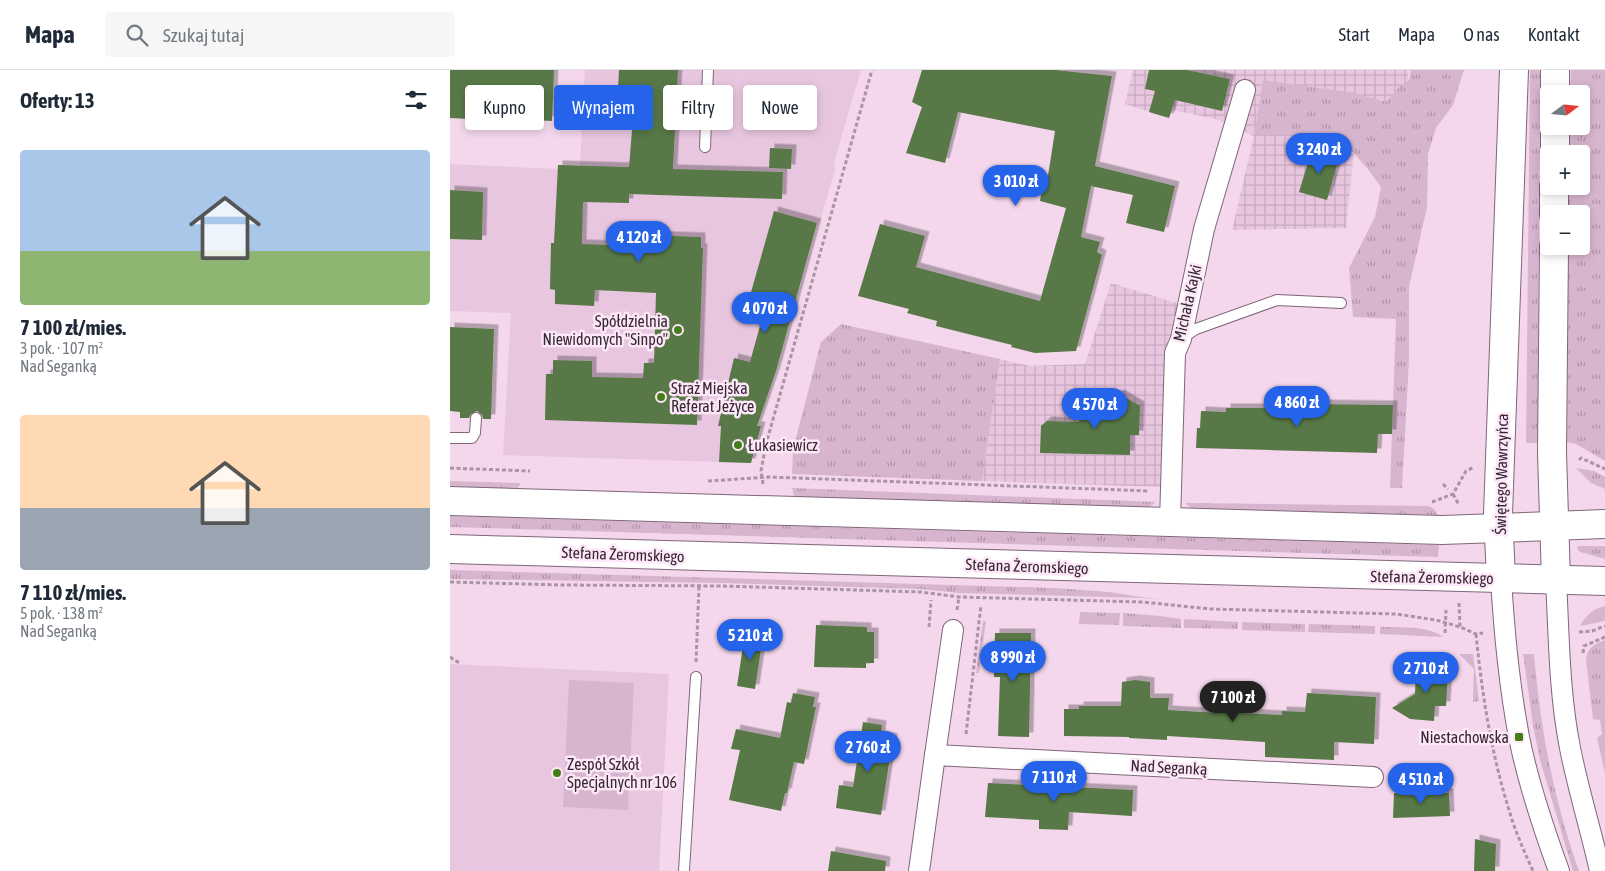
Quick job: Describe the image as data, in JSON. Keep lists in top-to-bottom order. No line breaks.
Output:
{"streets":{"main road":["Świętego Wawrzyńca","Stefana Żeromskiego"],"street":["Michała Kajki","Nad Seganką"]},"crossings":[["Świętego Wawrzyńca","Stefana Żeromskiego"]],"places":{"other":["Spółdzielnia Niewidomych \"Sinpo\"","Straż Miejska Referat Jeżyce","Łukasiewicz","Zespół Szkół Specjalnych nr 106"],"transit":["Niestachowska"]},"north":"right","page":{"header":"Mapa","search":"Szukaj tutaj","nav":["Start","Mapa","O nas","Kontakt"],"heading":"Oferty: 13","map_buttons":["+","−"],"chip":["Kupno","Wynajem","Filtry","Nowe"],"list":[{"name":"7 100 zł/mies.","note":"3 pok. · 107 m² · Nad Seganką"},{"name":"7 110 zł/mies.","note":"5 pok. · 138 m² · Nad Seganką"}],"price":["3 240 zł","3 010 zł","4 120 zł","4 070 zł","4 860 zł","4 570 zł","5 210 zł","8 990 zł","2 710 zł","7 100 zł","2 760 zł","7 110 zł","4 510 zł"]}}
